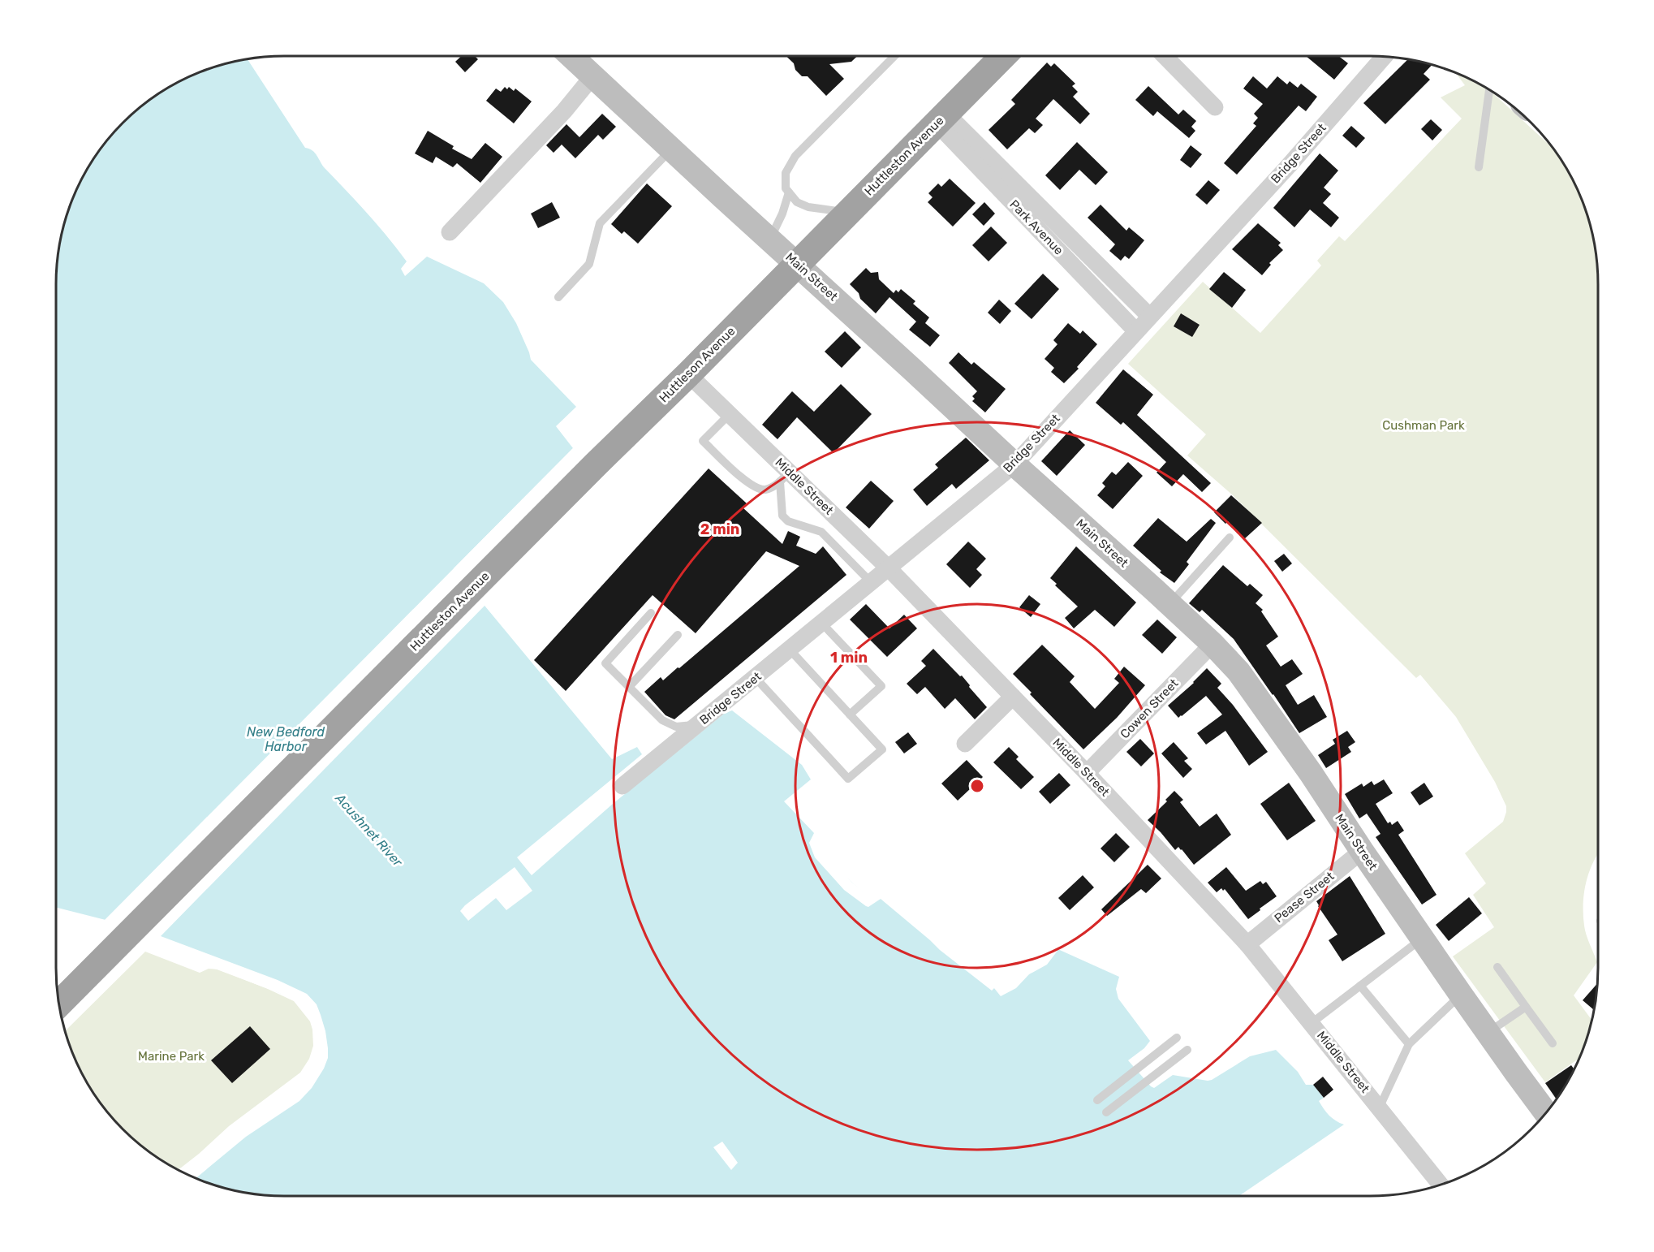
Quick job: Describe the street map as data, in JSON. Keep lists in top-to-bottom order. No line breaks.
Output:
{"streets":{"highway":["Huttleston Avenue","Huttleson Avenue"],"main road":["Main Street"],"street":["Bridge Street","Park Avenue","Middle Street","Cowen Street","Pease Street"]},"crossings":[["Bridge Street","Park Avenue"],["Bridge Street","Main Street"],["Bridge Street","Middle Street"],["Huttleston Avenue","Park Avenue"],["Huttleston Avenue","Main Street"],["Huttleston Avenue","Huttleson Avenue"],["Main Street","Huttleson Avenue"],["Main Street","Cowen Street"],["Main Street","Pease Street"],["Huttleson Avenue","Middle Street"],["Middle Street","Cowen Street"],["Middle Street","Pease Street"]],"water":["New Bedford Harbor","Acushnet River"],"parks":["Cushman Park","Marine Park"],"rings":["2 min","1 min"]}
